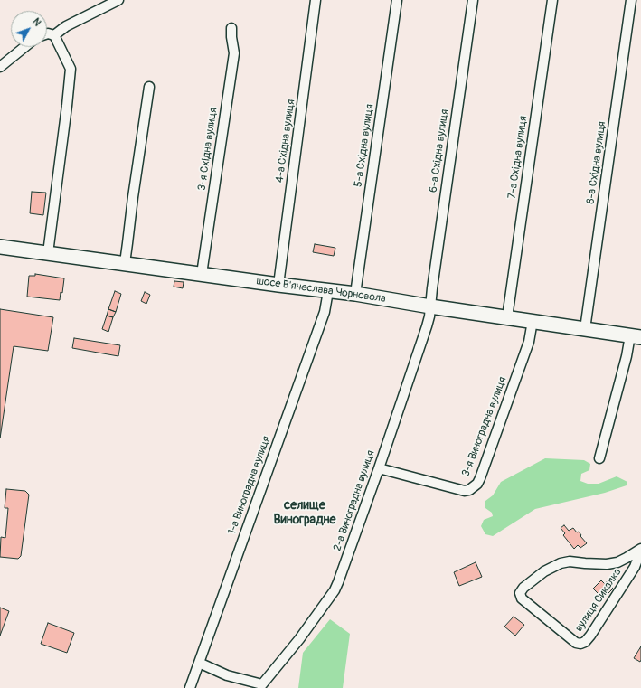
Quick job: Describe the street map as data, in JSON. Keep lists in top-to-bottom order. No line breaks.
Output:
{"streets":{"main road":["шосе В'ячеслава Чорновола"],"street":["4-а Східна вулиця","5-а Східна вулиця","3-я Східна вулиця","6-а Східна вулиця","7-а Східна вулиця","8-а Східна вулиця","3-я Виноградна вулиця","1-а Виноградна вулиця","2-а Виноградна вулиця","вулиця Сикалка"]},"crossings":[["4-а Східна вулиця","шосе В'ячеслава Чорновола"],["5-а Східна вулиця","шосе В'ячеслава Чорновола"],["3-я Східна вулиця","шосе В'ячеслава Чорновола"],["6-а Східна вулиця","шосе В'ячеслава Чорновола"],["6-а Східна вулиця","2-а Виноградна вулиця"],["7-а Східна вулиця","шосе В'ячеслава Чорновола"],["8-а Східна вулиця","шосе В'ячеслава Чорновола"],["шосе В'ячеслава Чорновола","3-я Виноградна вулиця"],["шосе В'ячеслава Чорновола","1-а Виноградна вулиця"],["шосе В'ячеслава Чорновола","2-а Виноградна вулиця"],["3-я Виноградна вулиця","2-а Виноградна вулиця"],["1-а Виноградна вулиця","2-а Виноградна вулиця"]],"districts":["селище Виноградне"],"north":"top right"}
